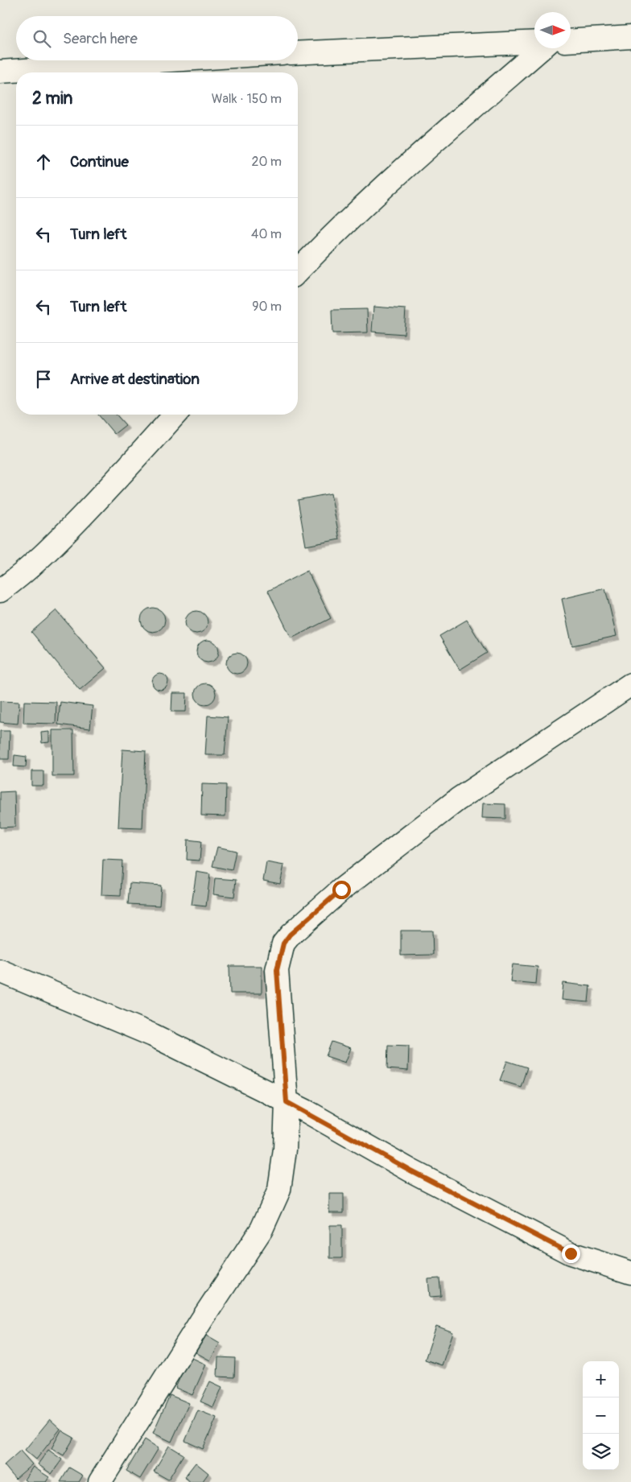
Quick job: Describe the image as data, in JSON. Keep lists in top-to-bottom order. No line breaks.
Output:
{"north":"right","page":{"search":"Search here","heading":["2 min","Walk · 150 m"],"list":[["Continue","20 m"],["Turn left","40 m"],["Turn left","90 m"],"Arrive at destination"],"map_buttons":["+","−"]}}
